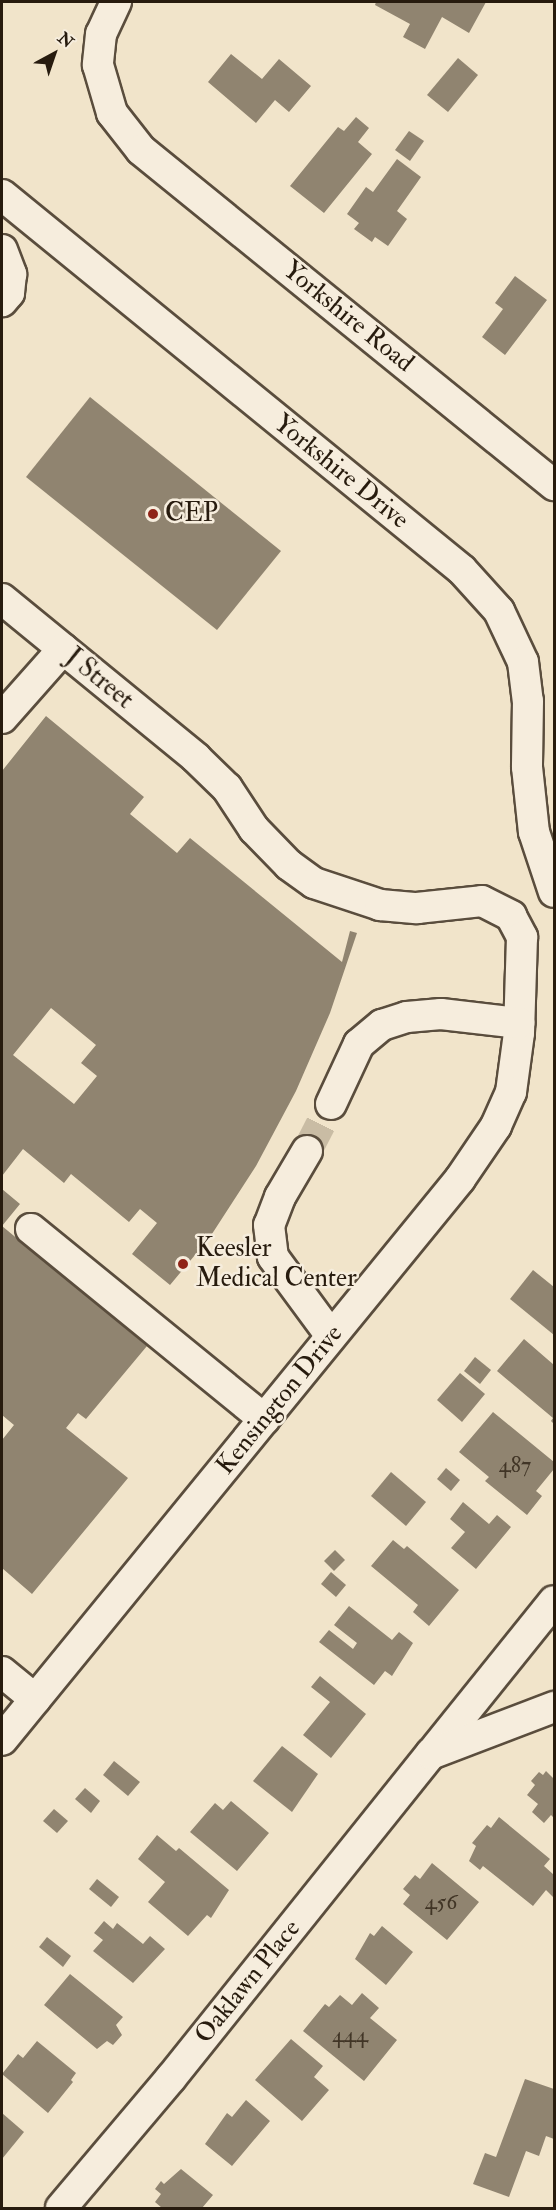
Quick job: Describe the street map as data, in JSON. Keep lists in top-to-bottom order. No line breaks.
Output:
{"streets":{"street":["Yorkshire Road","Yorkshire Drive","J Street","Kensington Drive","Oaklawn Place"]},"crossings":[["J Street","Kensington Drive"]],"places":["CEP","Keesler Medical Center"],"house_numbers":["487","456","444"],"north":"top right"}
